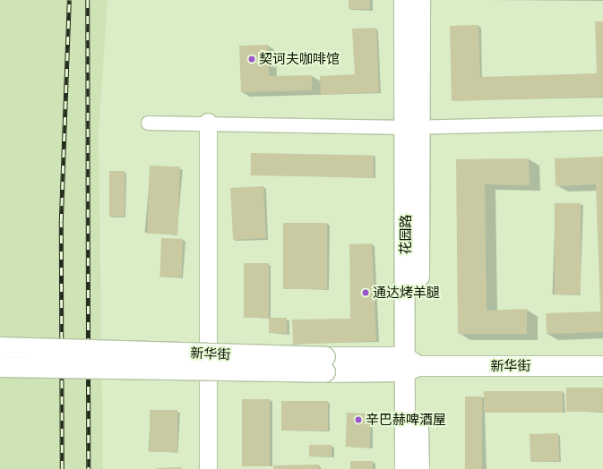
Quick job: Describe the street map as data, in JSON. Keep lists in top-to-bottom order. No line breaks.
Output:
{"streets":{"main road":["花园路","新华街"]},"crossings":[["花园路","新华街"]],"places":["契诃夫咖啡馆","通达烤羊腿","辛巴赫啤酒屋"]}
